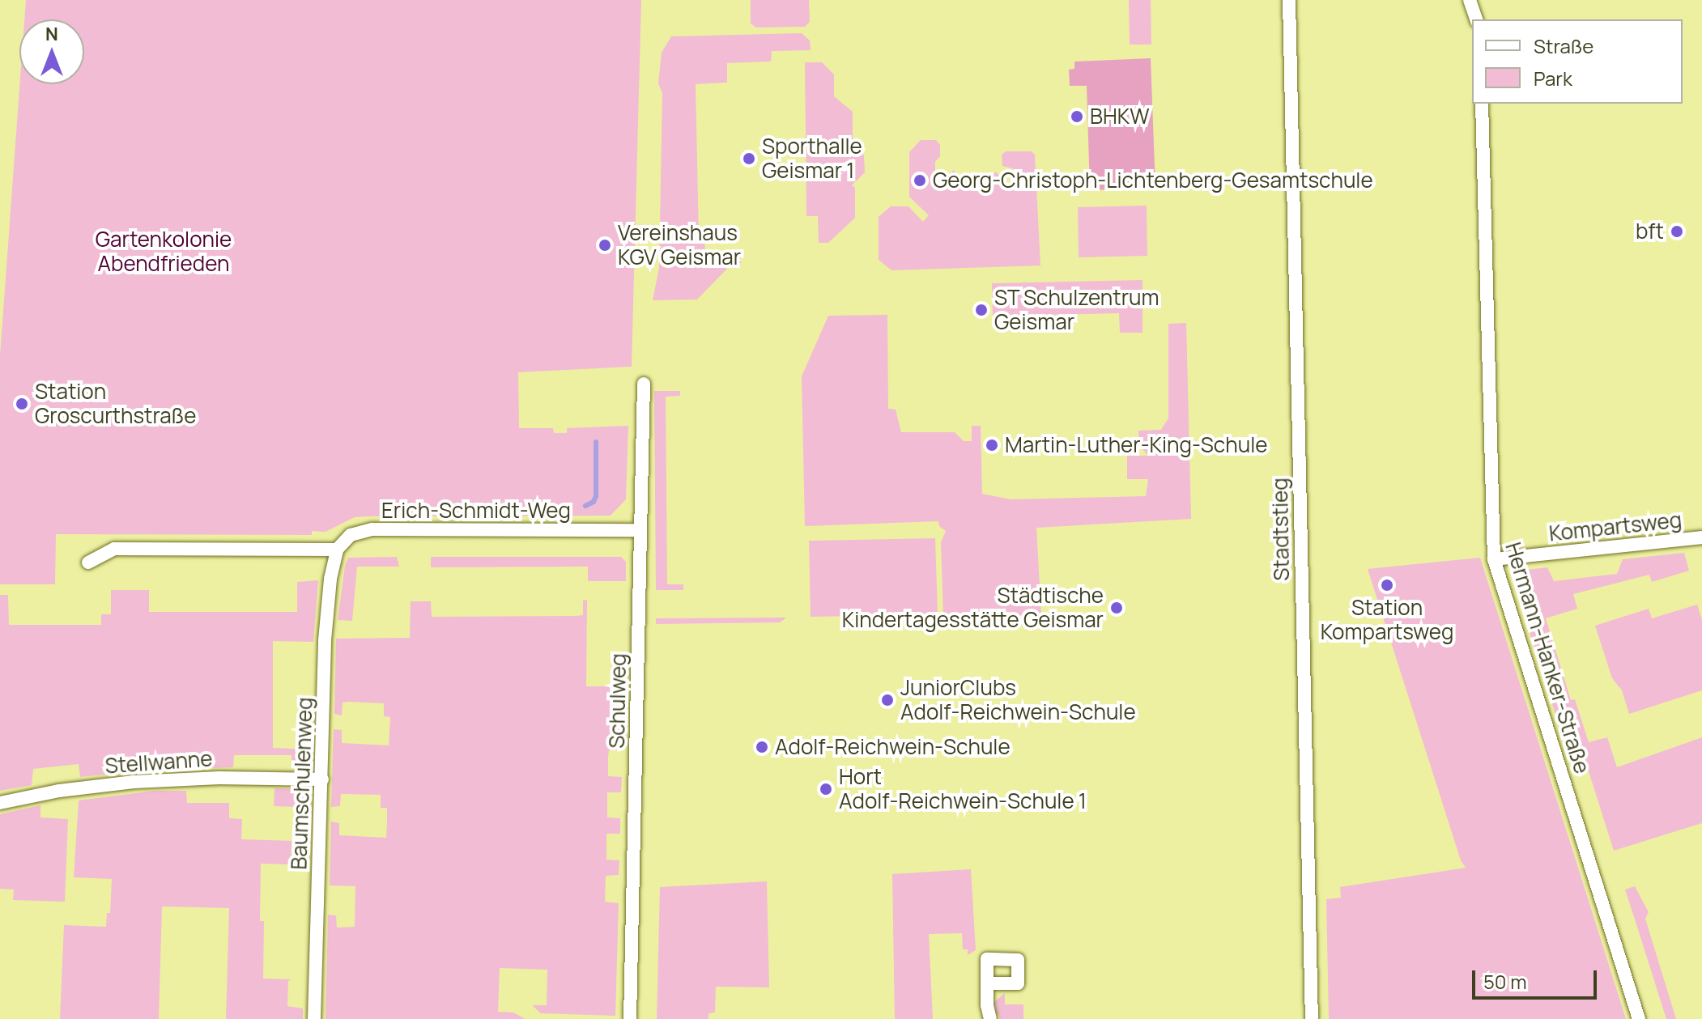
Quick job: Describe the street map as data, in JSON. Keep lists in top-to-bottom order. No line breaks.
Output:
{"streets":{"street":["Erich-Schmidt-Weg","Kompartsweg","Stadtstieg","Hermann-Hanker-Straße","Schulweg","Stellwanne","Baumschulenweg"]},"crossings":[["Erich-Schmidt-Weg","Schulweg"],["Erich-Schmidt-Weg","Baumschulenweg"],["Kompartsweg","Hermann-Hanker-Straße"],["Stellwanne","Baumschulenweg"]],"parks":["Gartenkolonie Abendfrieden"],"places":["BHKW","Sporthalle Geismar 1","Georg-Christoph-Lichtenberg-Gesamtschule","bft","Vereinshaus KGV Geismar","ST Schulzentrum Geismar","Station Groscurthstraße","Martin-Luther-King-Schule","Station Kompartsweg","Städtische Kindertagesstätte Geismar","JuniorClubs Adolf-Reichwein-Schule","Adolf-Reichwein-Schule","Hort Adolf-Reichwein-Schule 1"],"legend":["Straße","Park"],"scale_bar":"50 m","north":"top"}
